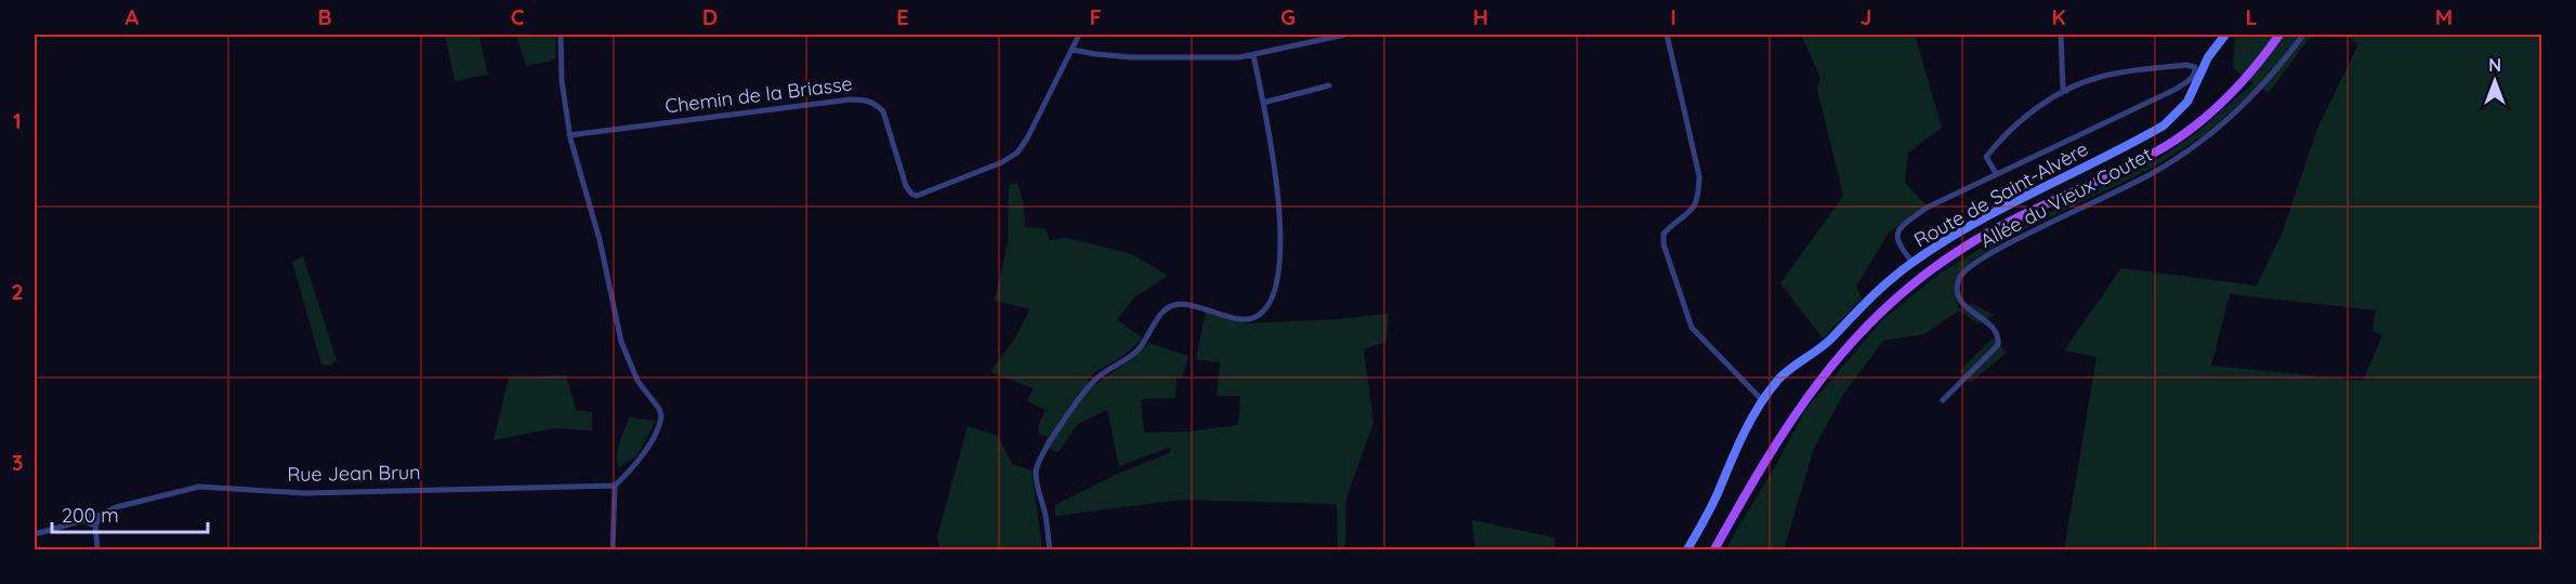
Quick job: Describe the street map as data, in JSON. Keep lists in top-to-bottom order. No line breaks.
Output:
{"streets":{"main road":["Route de Saint-Alvère"],"street":["Chemin de la Briasse","Allée du Vieux Coutet","Rue Jean Brun"]},"scale_bar":"200 m","north":"top","grid":{"columns":["A","B","C","D","E","F","G","H","I","J","K","L","M"],"rows":["1","2","3"]}}
